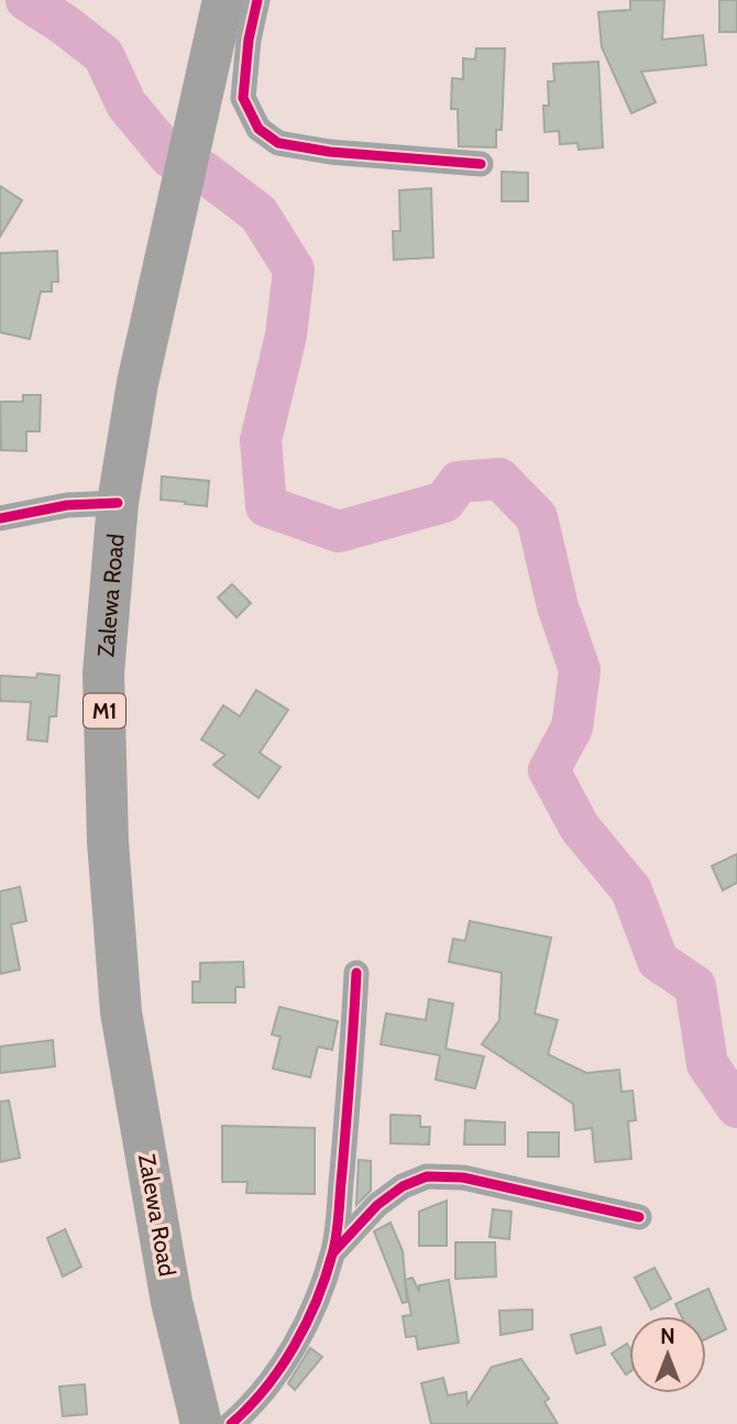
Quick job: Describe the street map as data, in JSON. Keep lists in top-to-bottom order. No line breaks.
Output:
{"streets":{"highway":["Zalewa Road","M1"]},"north":"top"}
